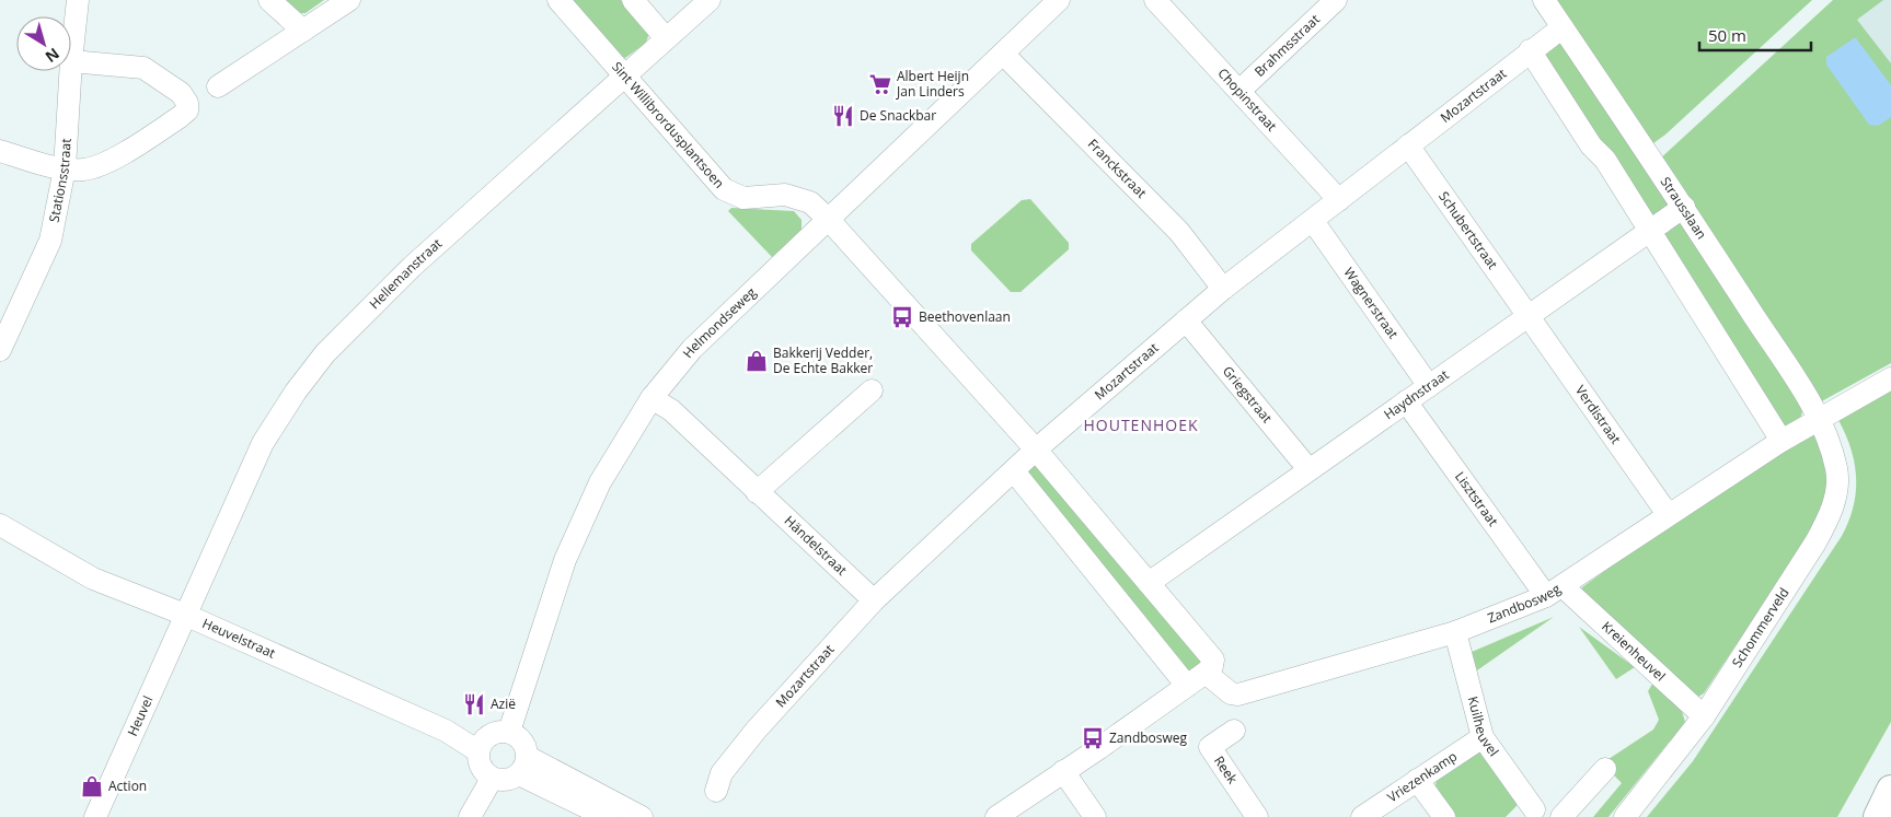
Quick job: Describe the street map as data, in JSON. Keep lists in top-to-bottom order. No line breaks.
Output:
{"streets":{"street":["Brahmsstraat","Mozartstraat","Chopinstraat","Sint Willibrordusplantsoen","Franckstraat","Stationsstraat","Strausslaan","Schubertstraat","Hellemanstraat","Wagnerstraat","Helmondseweg","Griegstraat","Haydnstraat","Verdistraat","Lisztstraat","Händelstraat","Zandbosweg","Schommerveld","Heuvelstraat","Kreienheuvel","Heuvel","Kuilheuvel","Reek","Vriezenkamp"]},"crossings":[["Brahmsstraat","Chopinstraat"],["Mozartstraat","Chopinstraat"],["Mozartstraat","Franckstraat"],["Mozartstraat","Strausslaan"],["Mozartstraat","Schubertstraat"],["Mozartstraat","Wagnerstraat"],["Mozartstraat","Griegstraat"],["Mozartstraat","Händelstraat"],["Sint Willibrordusplantsoen","Hellemanstraat"],["Sint Willibrordusplantsoen","Helmondseweg"],["Franckstraat","Helmondseweg"],["Strausslaan","Haydnstraat"],["Strausslaan","Zandbosweg"],["Strausslaan","Schommerveld"],["Schubertstraat","Haydnstraat"],["Schubertstraat","Verdistraat"],["Hellemanstraat","Heuvelstraat"],["Hellemanstraat","Heuvel"],["Wagnerstraat","Haydnstraat"],["Helmondseweg","Händelstraat"],["Helmondseweg","Heuvelstraat"],["Griegstraat","Haydnstraat"],["Haydnstraat","Verdistraat"],["Haydnstraat","Lisztstraat"],["Verdistraat","Zandbosweg"],["Lisztstraat","Zandbosweg"],["Lisztstraat","Kreienheuvel"],["Zandbosweg","Schommerveld"],["Zandbosweg","Kreienheuvel"],["Zandbosweg","Kuilheuvel"],["Schommerveld","Kreienheuvel"],["Heuvelstraat","Heuvel"],["Kuilheuvel","Vriezenkamp"]],"districts":["HOUTENHOEK"],"places":{"supermarket":["Albert Heijn Jan Linders"],"restaurant":["De Snackbar","Azië"],"bus stop":["Beethovenlaan","Zandbosweg"],"shop":["Bakkerij Vedder, De Echte Bakker","Action"]},"scale_bar":"50 m","north":"bottom right"}
